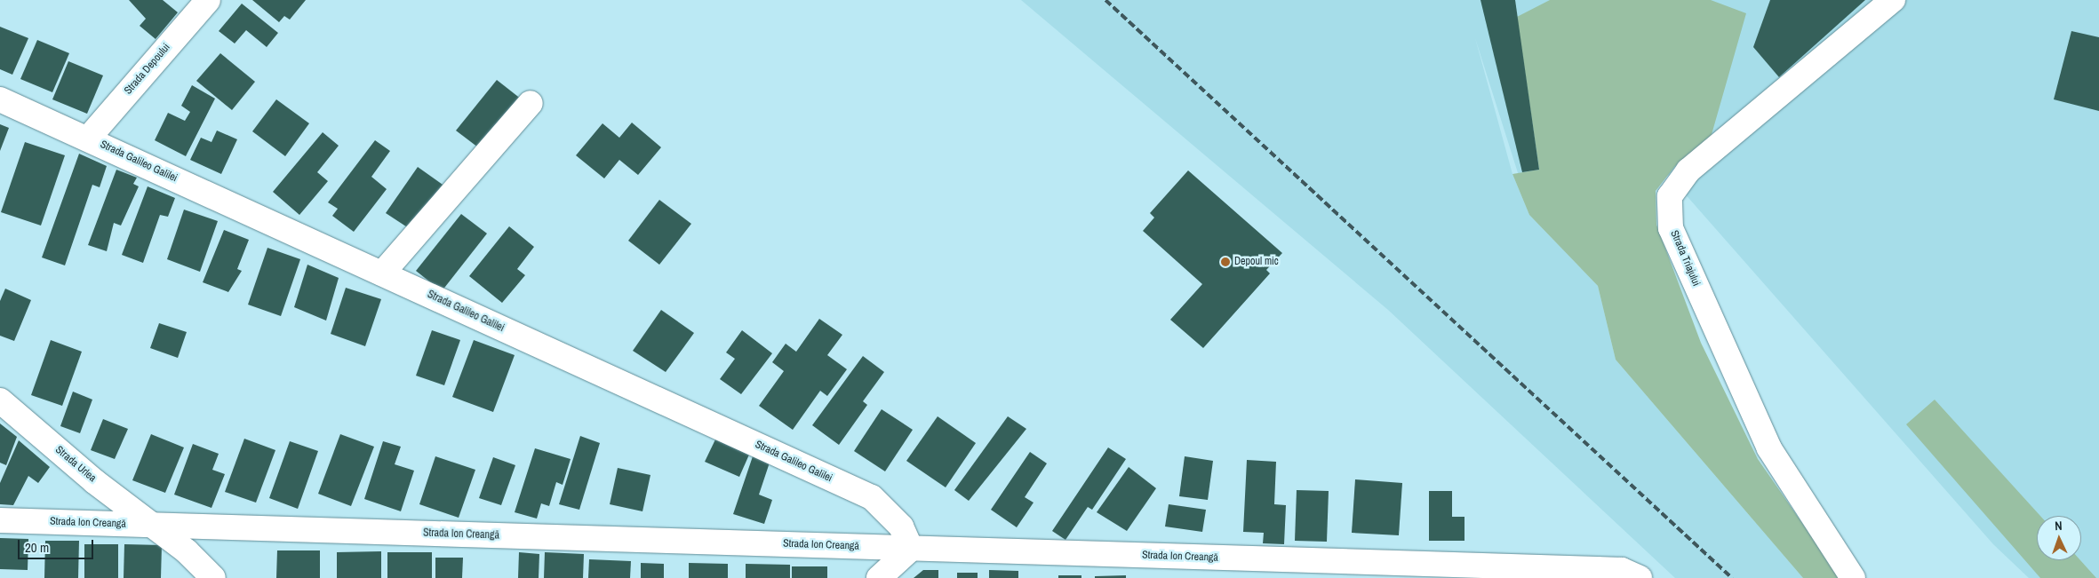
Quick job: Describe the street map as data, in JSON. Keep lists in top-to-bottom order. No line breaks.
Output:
{"streets":{"street":["Strada Depoului","Strada Galileo Galilei","Strada Triajului","Strada Urlea","Strada Ion Creangă"]},"crossings":[["Strada Depoului","Strada Galileo Galilei"],["Strada Galileo Galilei","Strada Ion Creangă"],["Strada Urlea","Strada Ion Creangă"]],"places":["Depoul mic"],"scale_bar":"20 m","north":"top"}
